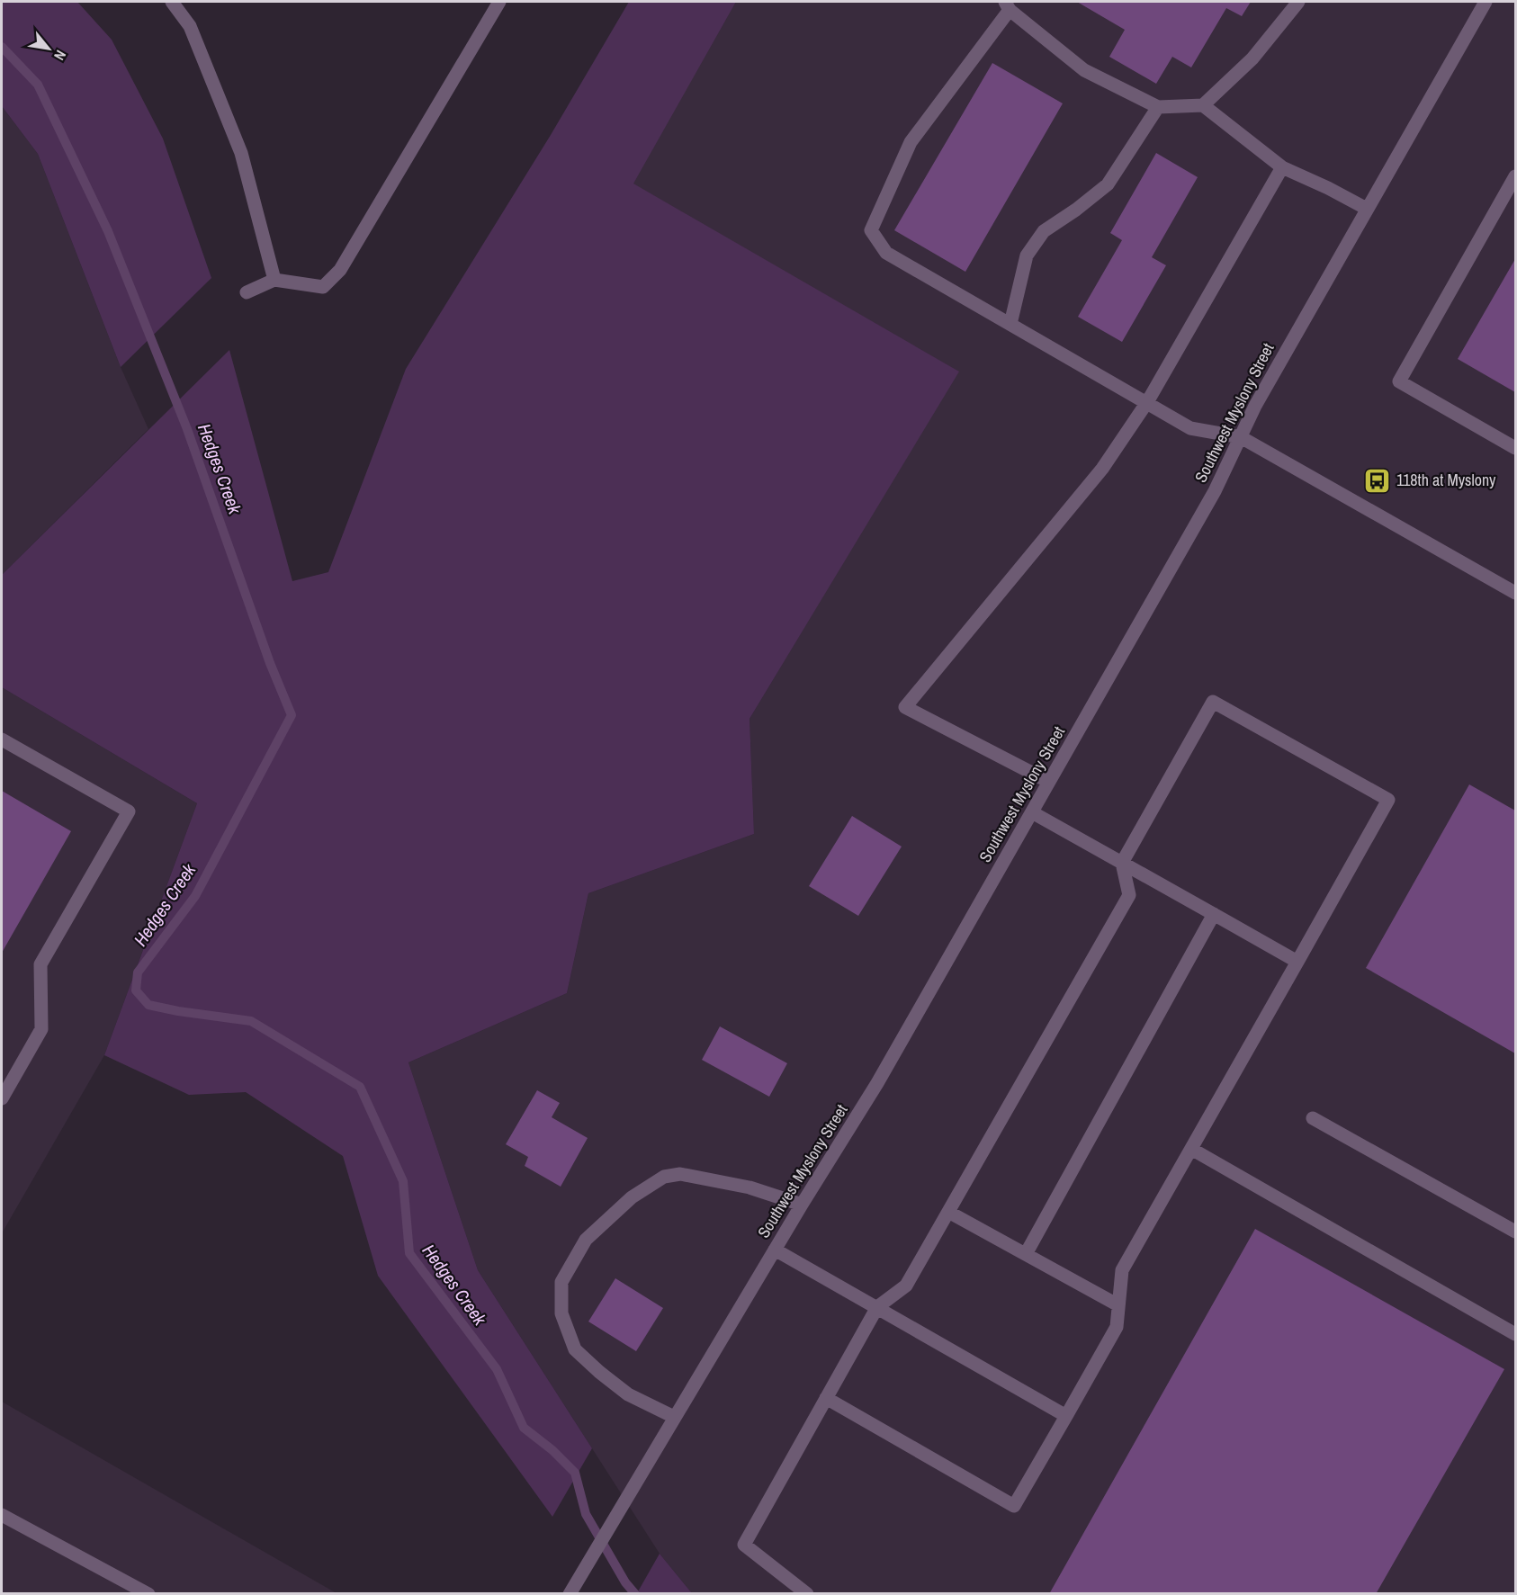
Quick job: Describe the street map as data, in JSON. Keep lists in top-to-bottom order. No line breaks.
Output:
{"streets":{"street":["Southwest Myslony Street"]},"water":["Hedges Creek"],"places":{"bus stop":["118th at Myslony"]},"north":"bottom right"}
